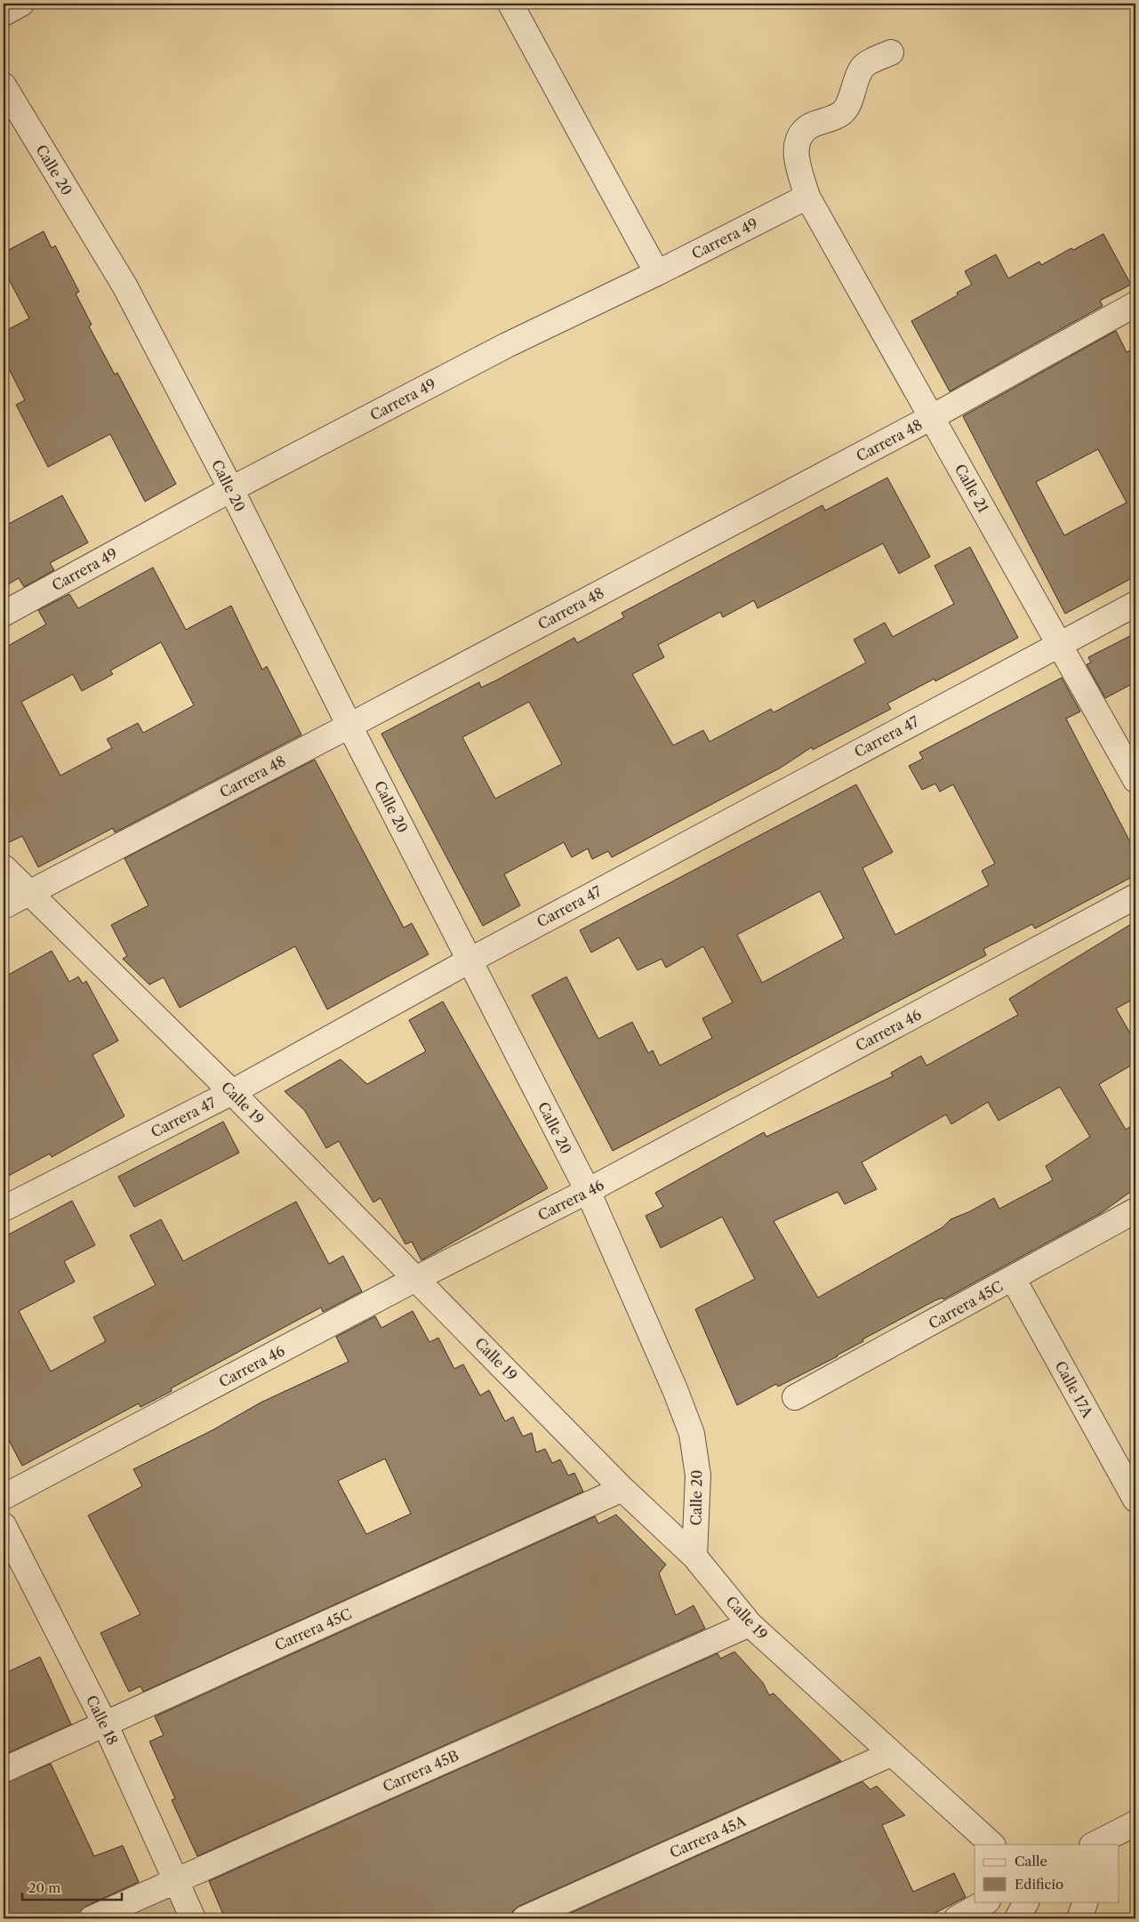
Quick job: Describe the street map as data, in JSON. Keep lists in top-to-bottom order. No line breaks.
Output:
{"streets":{"street":["Calle 20","Carrera 49","Carrera 48","Calle 21","Carrera 47","Carrera 46","Calle 19","Carrera 45C","Calle 17A","Calle 18","Carrera 45B","Carrera 45A"]},"crossings":[["Calle 20","Carrera 49"],["Calle 20","Carrera 48"],["Calle 20","Carrera 47"],["Calle 20","Carrera 46"],["Calle 20","Calle 19"],["Carrera 49","Calle 21"],["Carrera 48","Calle 21"],["Carrera 48","Calle 19"],["Calle 21","Carrera 47"],["Carrera 47","Calle 19"],["Carrera 46","Calle 19"],["Calle 19","Carrera 45C"],["Calle 19","Carrera 45B"],["Calle 19","Carrera 45A"],["Carrera 45C","Calle 17A"],["Carrera 45C","Calle 18"],["Calle 18","Carrera 45B"]],"legend":["Calle","Edificio"],"scale_bar":"20 m"}
